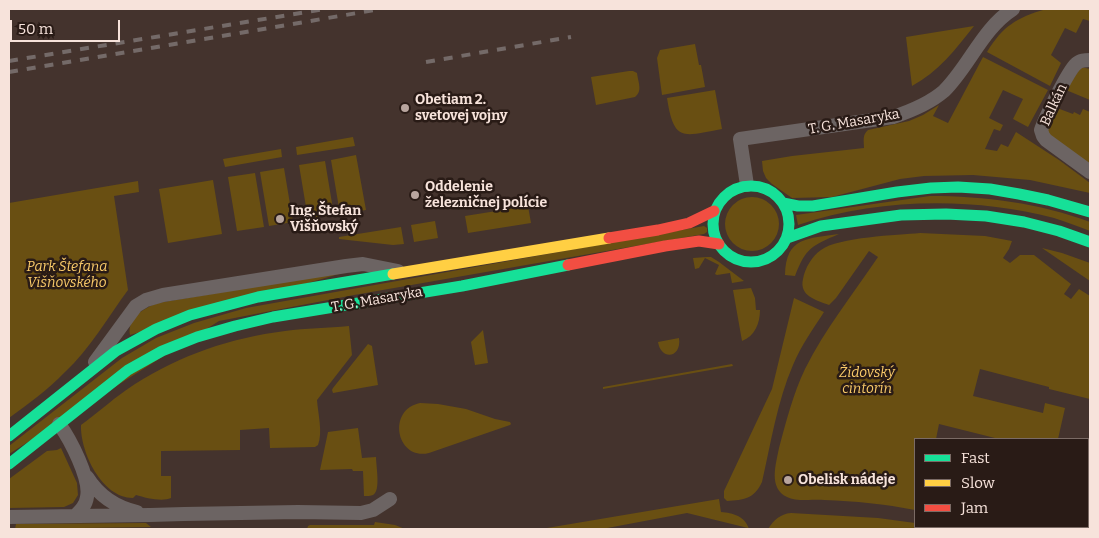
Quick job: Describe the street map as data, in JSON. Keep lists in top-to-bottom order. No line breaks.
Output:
{"streets":{"street":["Balkán","T. G. Masaryka"]},"parks":["Park Štefana Višňovského","Židovský cintorín"],"places":["Obetiam 2. svetovej vojny","Oddelenie železničnej polície","Ing. Štefan Višňovský","Obelisk nádeje"],"legend":["Fast","Slow","Jam"],"scale_bar":"50 m"}
